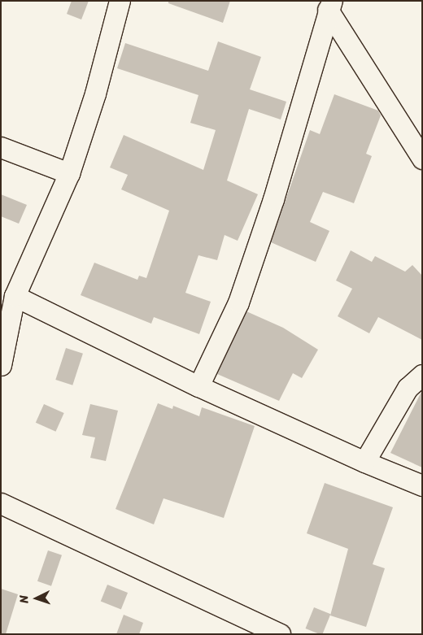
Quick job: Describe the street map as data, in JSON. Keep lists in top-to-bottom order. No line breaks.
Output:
{"north":"left"}
